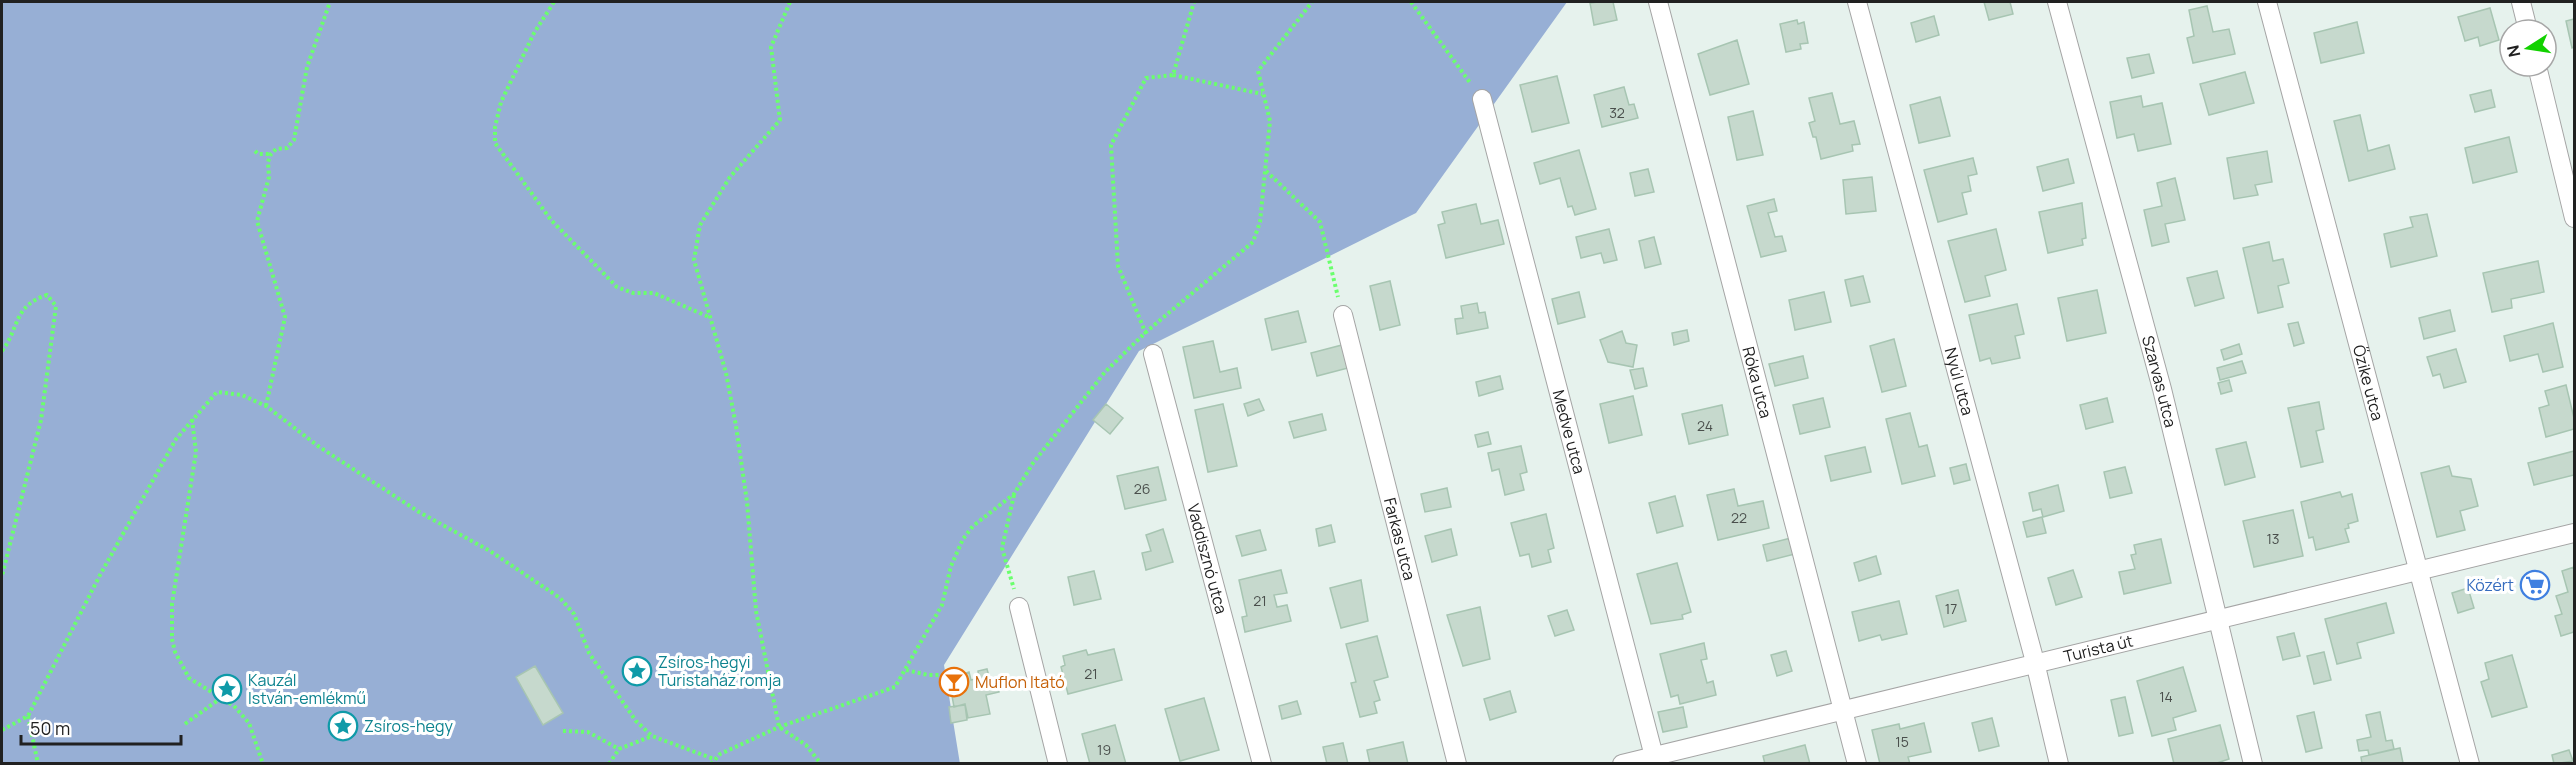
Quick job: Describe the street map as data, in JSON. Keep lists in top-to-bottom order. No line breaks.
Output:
{"streets":{"street":["Szarvas utca","Róka utca","Nyúl utca","Őzike utca","Medve utca","Farkas utca","Vaddisznó utca","Turista út"]},"crossings":[["Szarvas utca","Turista út"],["Róka utca","Turista út"],["Nyúl utca","Turista út"],["Őzike utca","Turista út"],["Medve utca","Turista út"]],"places":{"supermarket":["Közért"],"place":["Zsíros-hegyi Turistaház romja","Kauzál István-emlékmű","Zsíros-hegy"],"bar":["Muflon Itató"]},"house_numbers":["32","24","26","22","13","21","17","21","14","15","19"],"scale_bar":"50 m","north":"left"}
